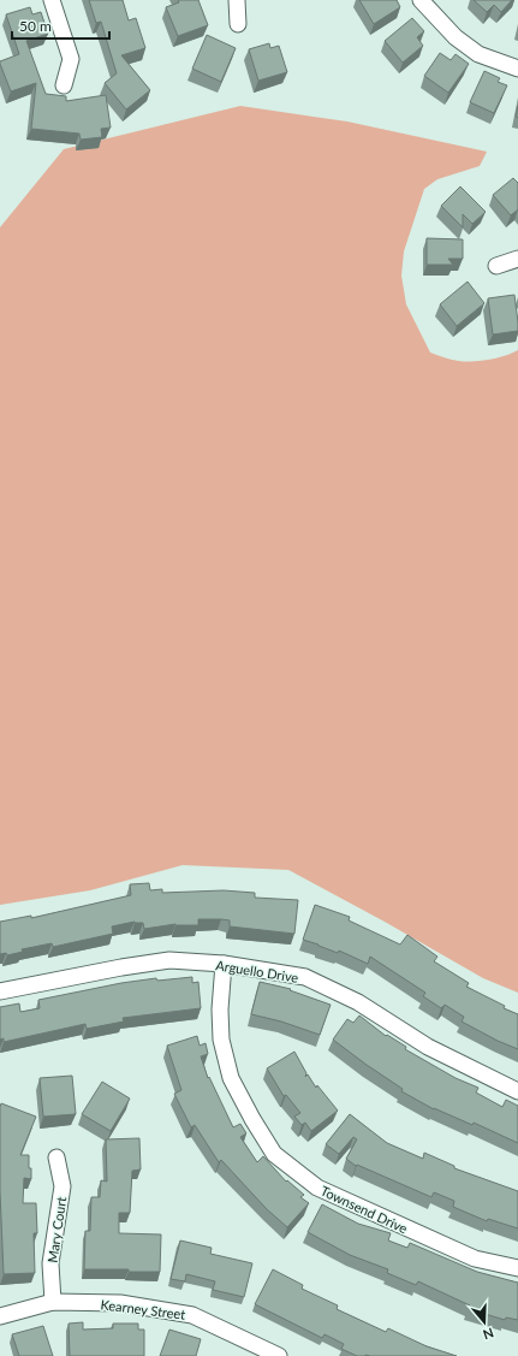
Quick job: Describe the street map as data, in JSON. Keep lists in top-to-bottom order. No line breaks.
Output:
{"streets":{"street":["Arguello Drive","Townsend Drive","Mary Court","Kearney Street"]},"crossings":[["Arguello Drive","Townsend Drive"],["Mary Court","Kearney Street"]],"scale_bar":"50 m","north":"bottom"}
